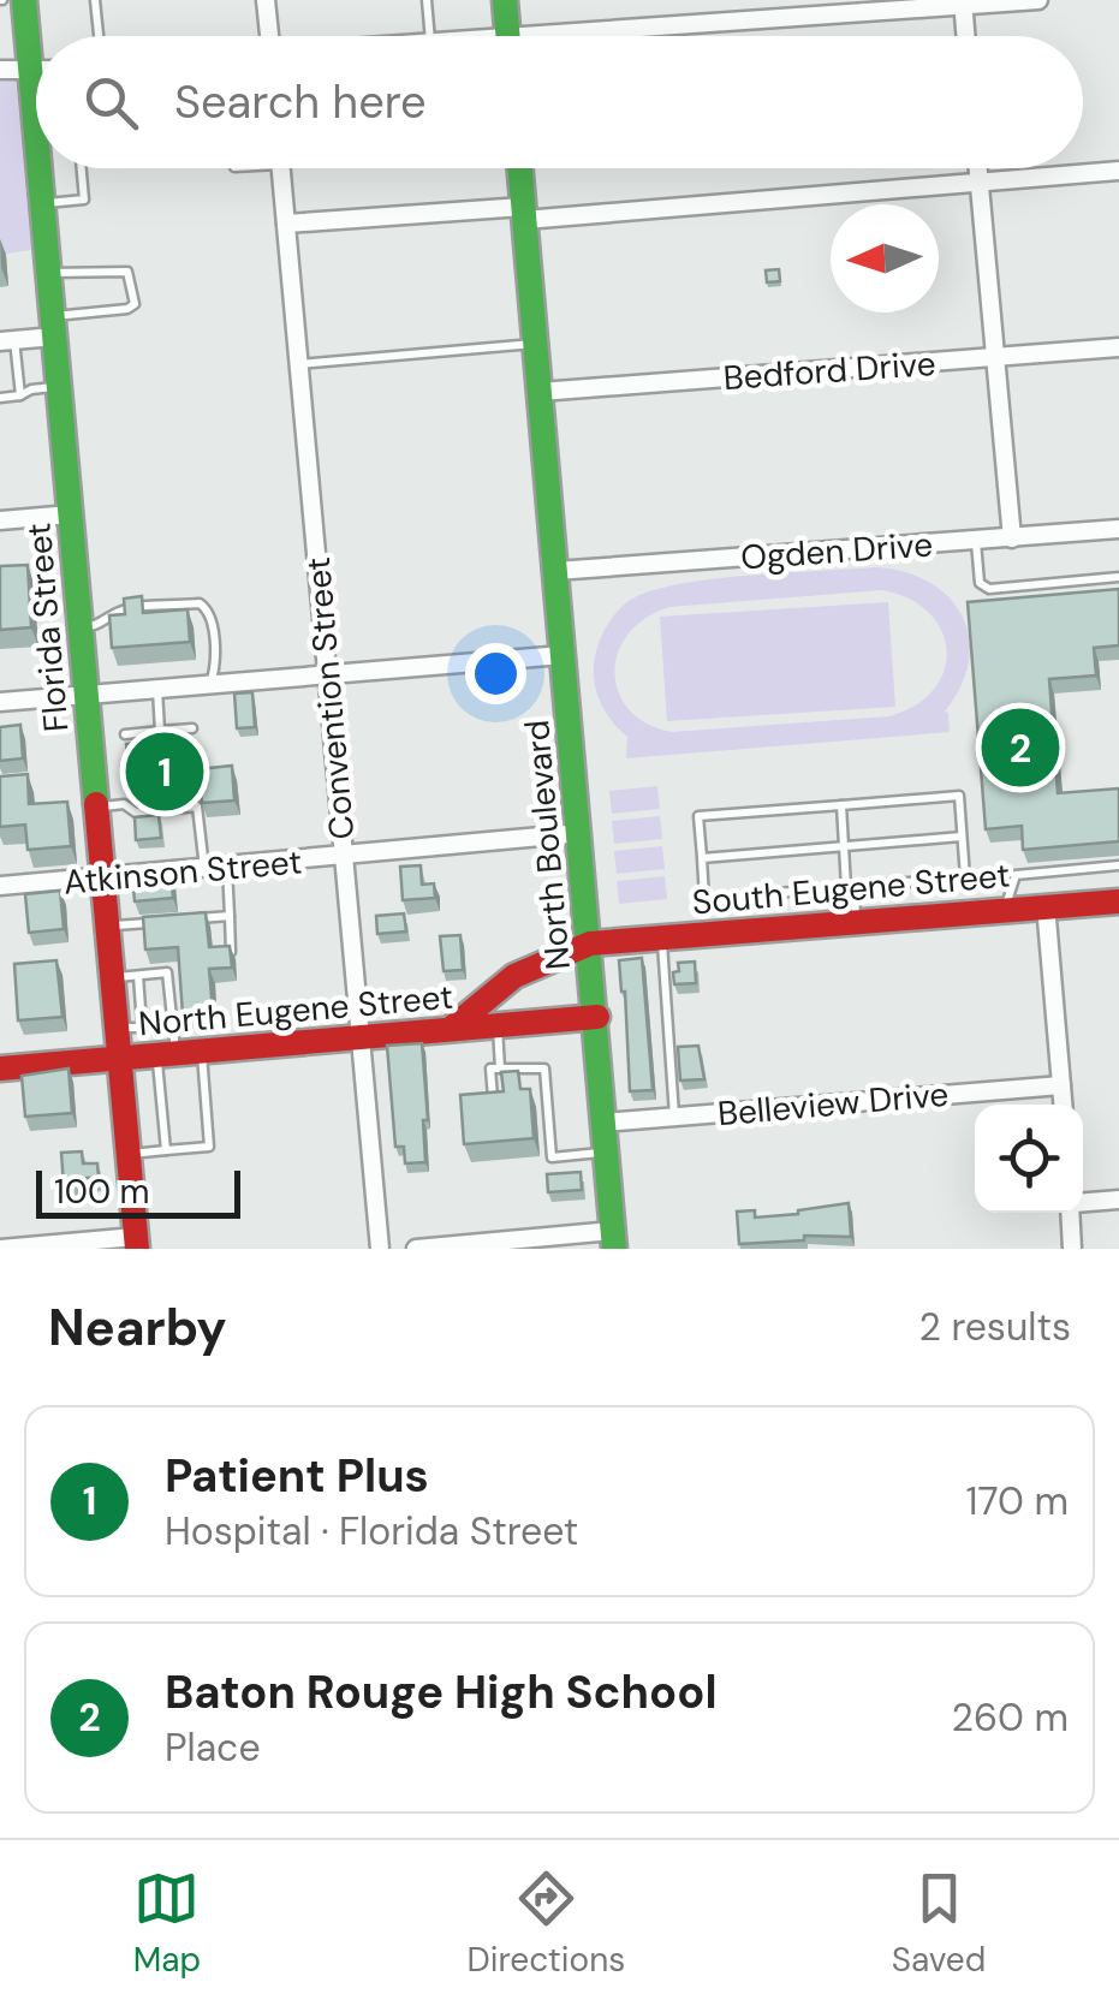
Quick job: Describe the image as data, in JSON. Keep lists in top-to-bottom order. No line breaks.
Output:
{"streets":{"street":["Bedford Drive","Ogden Drive","Florida Street","Convention Street","North Boulevard","Atkinson Street","South Eugene Street","North Eugene Street","Belleview Drive"]},"crossings":[["Bedford Drive","North Boulevard"],["Ogden Drive","North Boulevard"],["Florida Street","Atkinson Street"],["Florida Street","North Eugene Street"],["Convention Street","Atkinson Street"],["Convention Street","North Eugene Street"],["North Boulevard","Atkinson Street"],["North Boulevard","South Eugene Street"],["North Boulevard","North Eugene Street"],["North Boulevard","Belleview Drive"],["South Eugene Street","North Eugene Street"]],"scale_bar":"100 m","north":"left","page":{"search":"Search here","pins":["2","1"],"scale":"100 m","heading":["Nearby","2 results"],"list":[{"mark":"1","name":"Patient Plus","note":"Hospital · Florida Street","value":"170 m"},{"mark":"2","name":"Baton Rouge High School","note":"Place","value":"260 m"}],"nav":["Map","Directions","Saved"]}}
